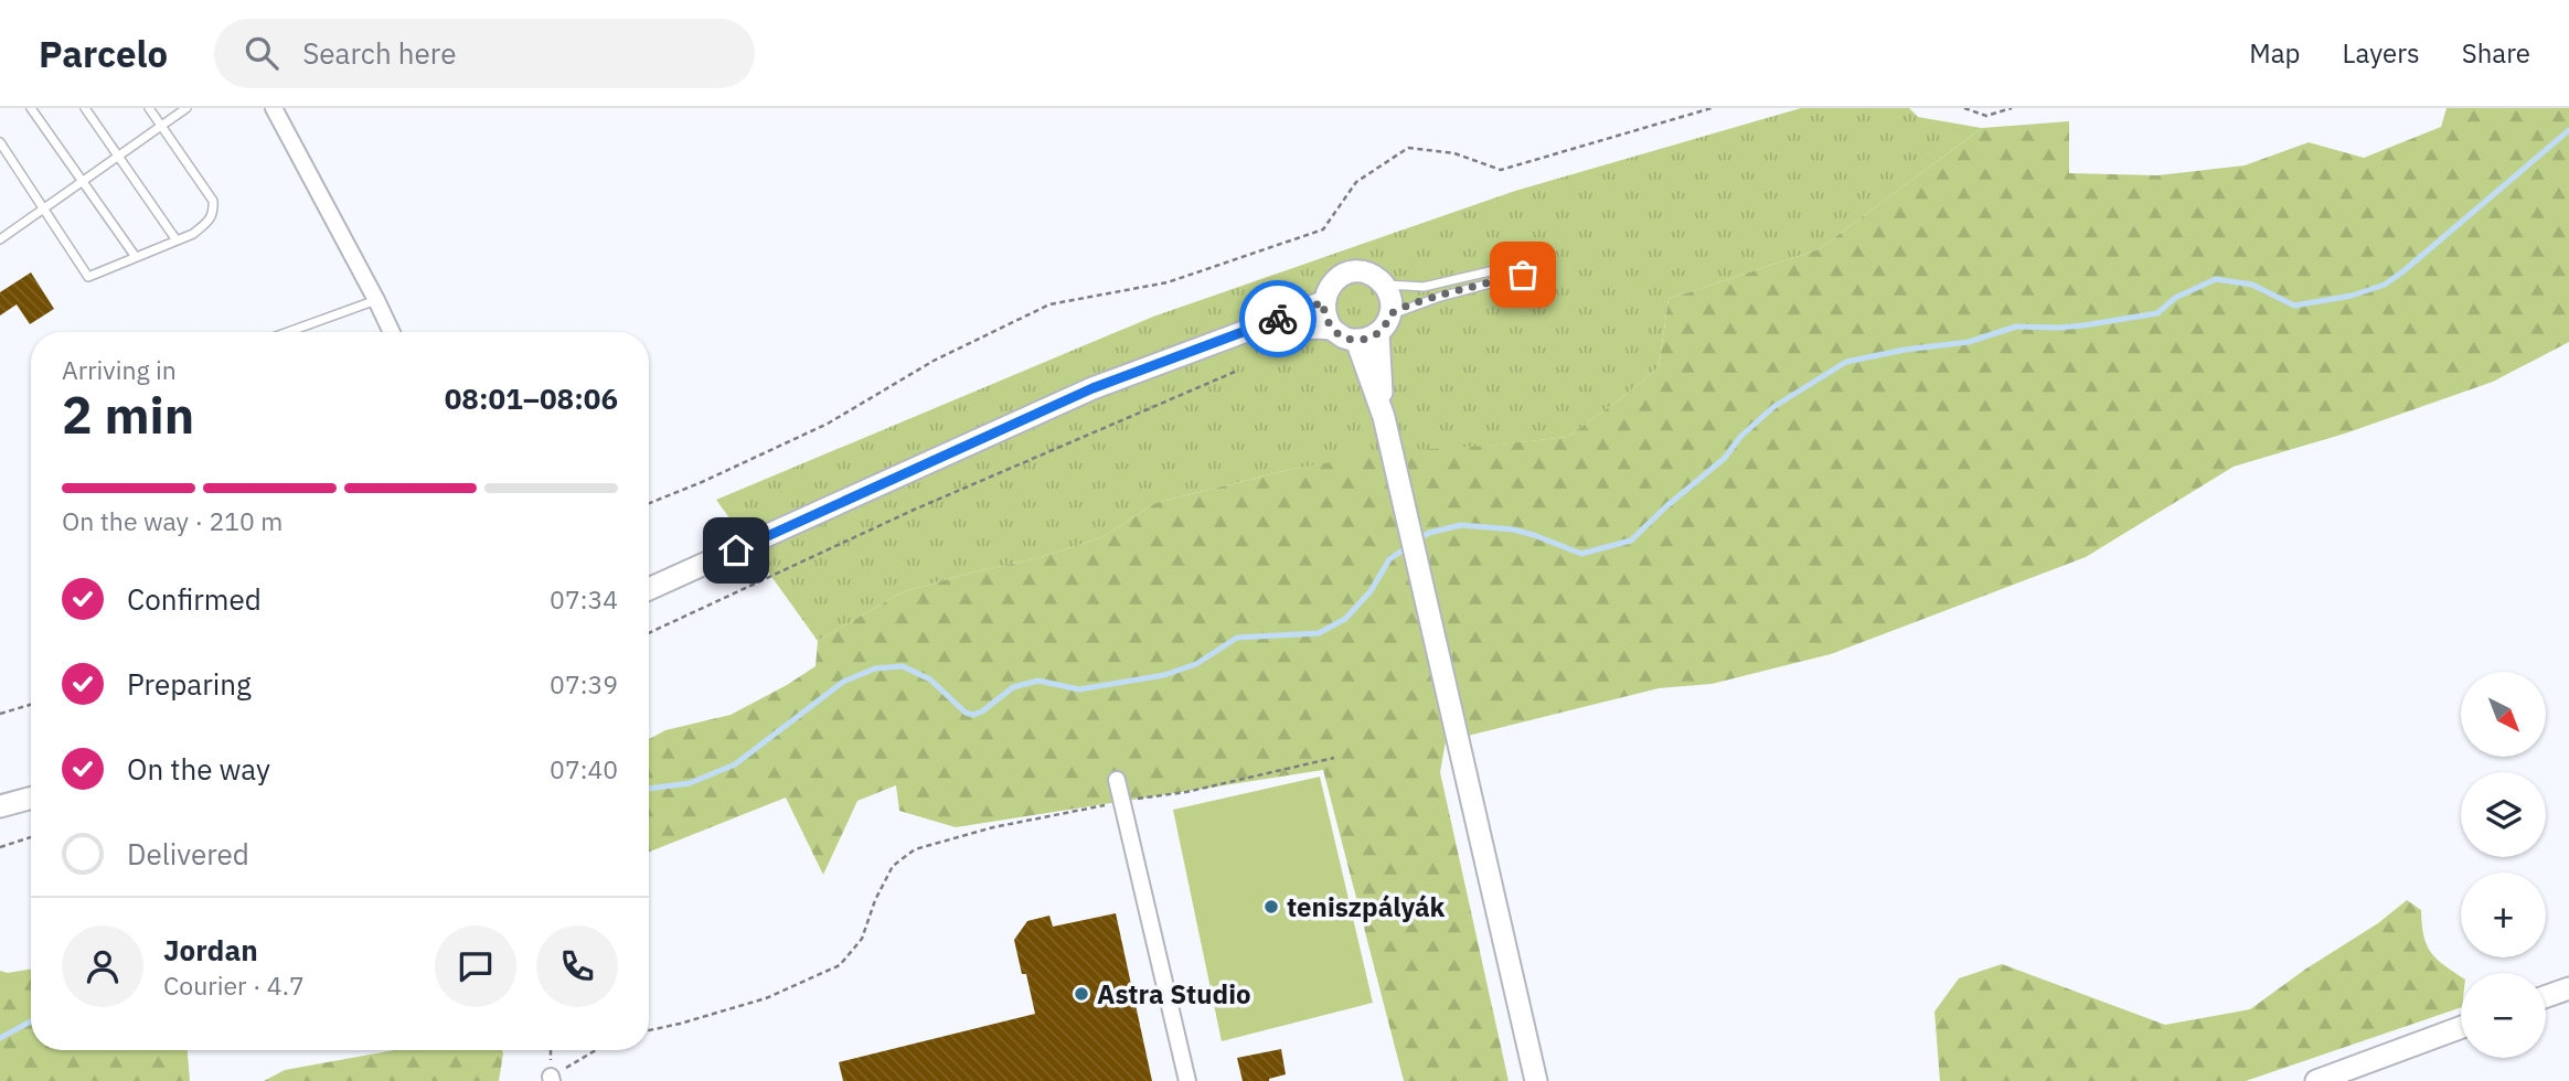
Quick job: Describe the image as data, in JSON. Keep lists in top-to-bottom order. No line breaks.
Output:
{"places":["teniszpályák","Astra Studio"],"north":"bottom right","page":{"header":"Parcelo","search":"Search here","nav":["Map","Layers","Share"],"heading":["2 min","Arriving in","08:01–08:06"],"panel":["Jordan","Courier · 4.7"],"bar":"On the way · 210 m","list":[["Confirmed","07:34"],["Preparing","07:39"],["On the way","07:40"],"Delivered"],"map_buttons":["+","−"]}}
